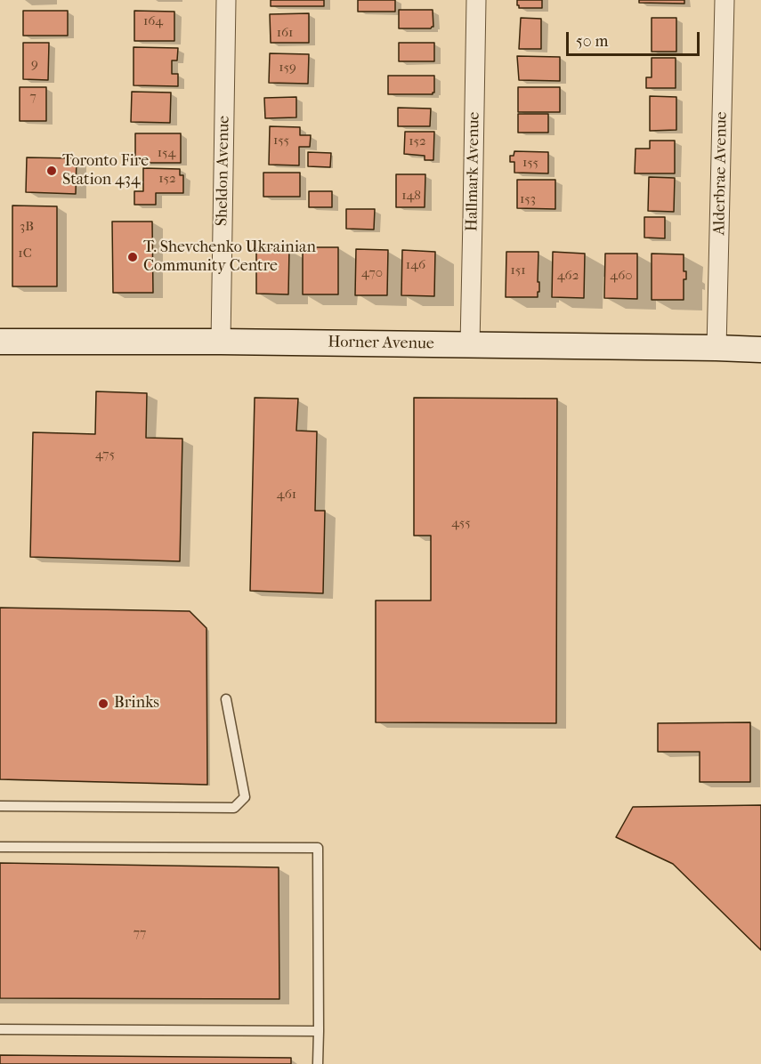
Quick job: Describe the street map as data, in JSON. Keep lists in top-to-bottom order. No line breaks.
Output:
{"streets":{"main road":["Horner Avenue"],"street":["Sheldon Avenue","Hallmark Avenue","Alderbrae Avenue"]},"crossings":[["Sheldon Avenue","Horner Avenue"],["Hallmark Avenue","Horner Avenue"],["Alderbrae Avenue","Horner Avenue"]],"places":["Toronto Fire Station 434","T. Shevchenko Ukrainian Community Centre","Brinks"],"house_numbers":["164","161","9","159","7","155","152","154","155","152","148","153","3B","1C","146","151","470","462","460","475","461","455","77"],"scale_bar":"50 m"}
